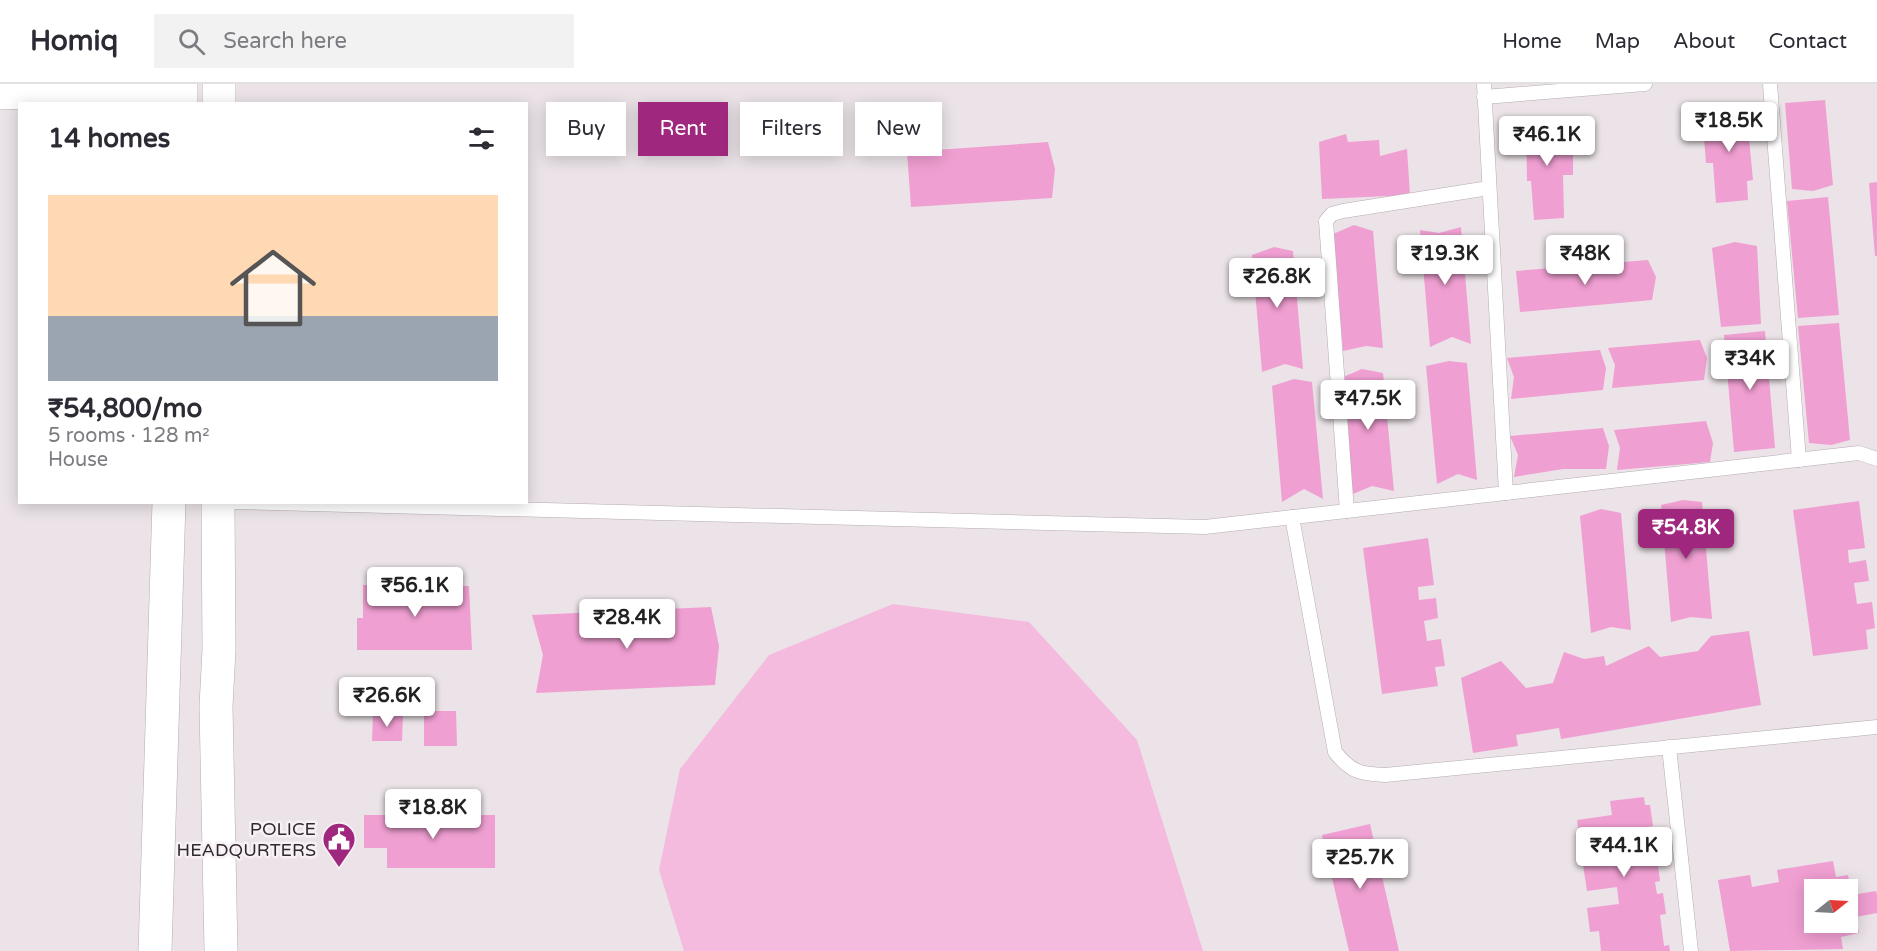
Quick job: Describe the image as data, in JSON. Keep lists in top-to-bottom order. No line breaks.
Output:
{"places":{"public building":["POLICE HEADQURTERS"]},"north":"right","page":{"header":"Homiq","search":"Search here","nav":["Home","Map","About","Contact"],"price":["₹18.5K","₹46.1K","₹19.3K","₹48K","₹26.8K","₹34K","₹47.5K","₹54.8K","₹56.1K","₹28.4K","₹26.6K","₹18.8K","₹44.1K","₹25.7K"],"chip":["Buy","Rent","Filters","New"],"heading":"14 homes","list":[{"name":"₹54,800/mo","note":"5 rooms · 128 m² · House"}]}}
